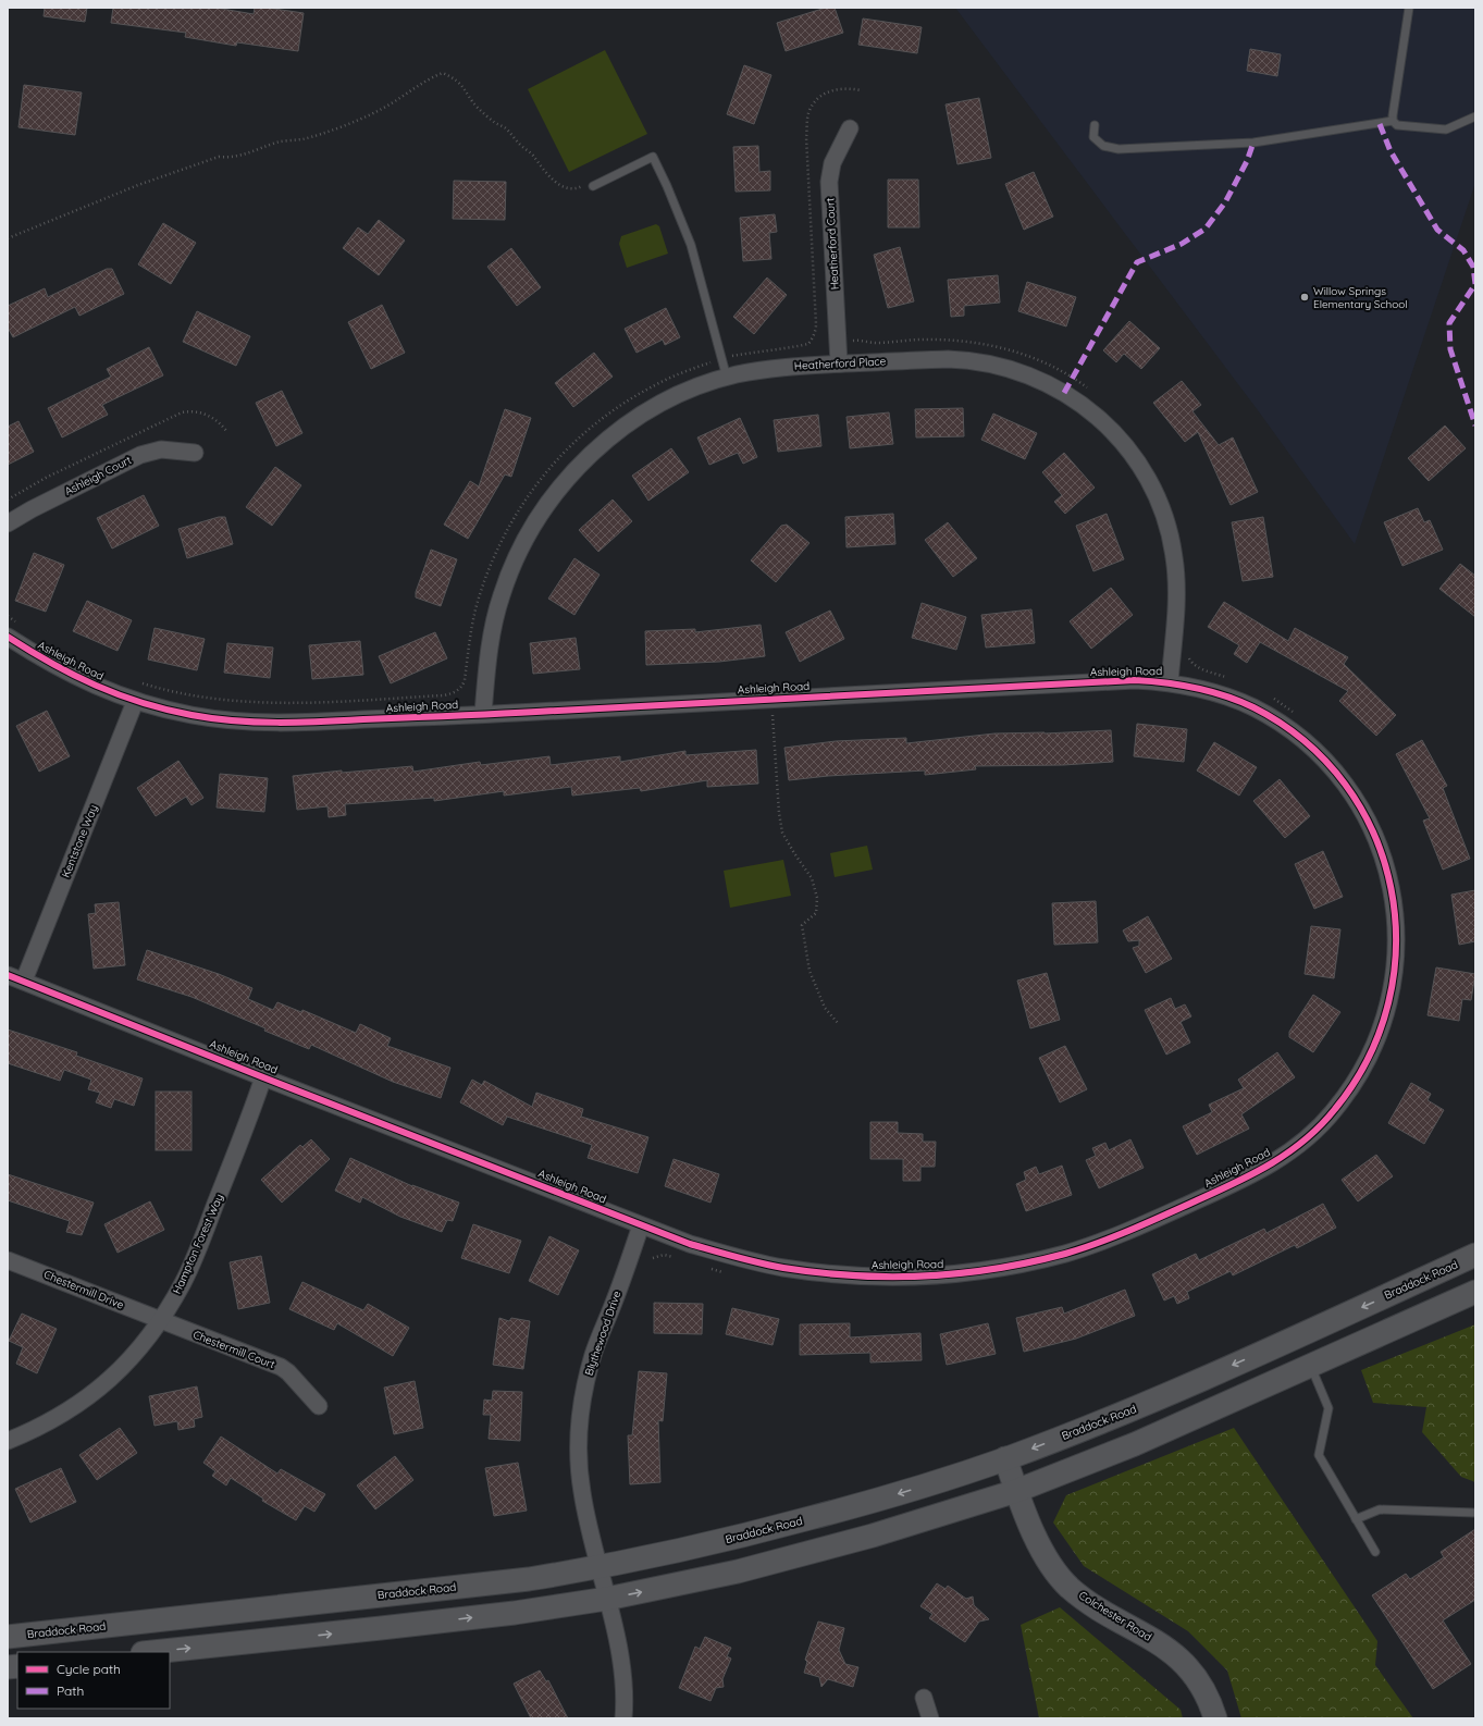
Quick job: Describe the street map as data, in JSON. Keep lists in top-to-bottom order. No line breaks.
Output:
{"streets":{"main road":["Braddock Road","Colchester Road"],"street":["Heatherford Court","Heatherford Place","Ashleigh Court","Ashleigh Road","Kentstone Way","Hampton Forest Way","Chestermill Drive","Blythewood Drive","Chestermill Court"]},"crossings":[["Heatherford Court","Heatherford Place"],["Heatherford Place","Ashleigh Road"],["Ashleigh Road","Kentstone Way"],["Ashleigh Road","Hampton Forest Way"],["Ashleigh Road","Blythewood Drive"],["Hampton Forest Way","Chestermill Drive"],["Hampton Forest Way","Chestermill Court"],["Braddock Road","Blythewood Drive"],["Braddock Road","Colchester Road"],["Chestermill Drive","Chestermill Court"]],"places":["Willow Springs Elementary School"],"legend":["Cycle path","Path"]}
